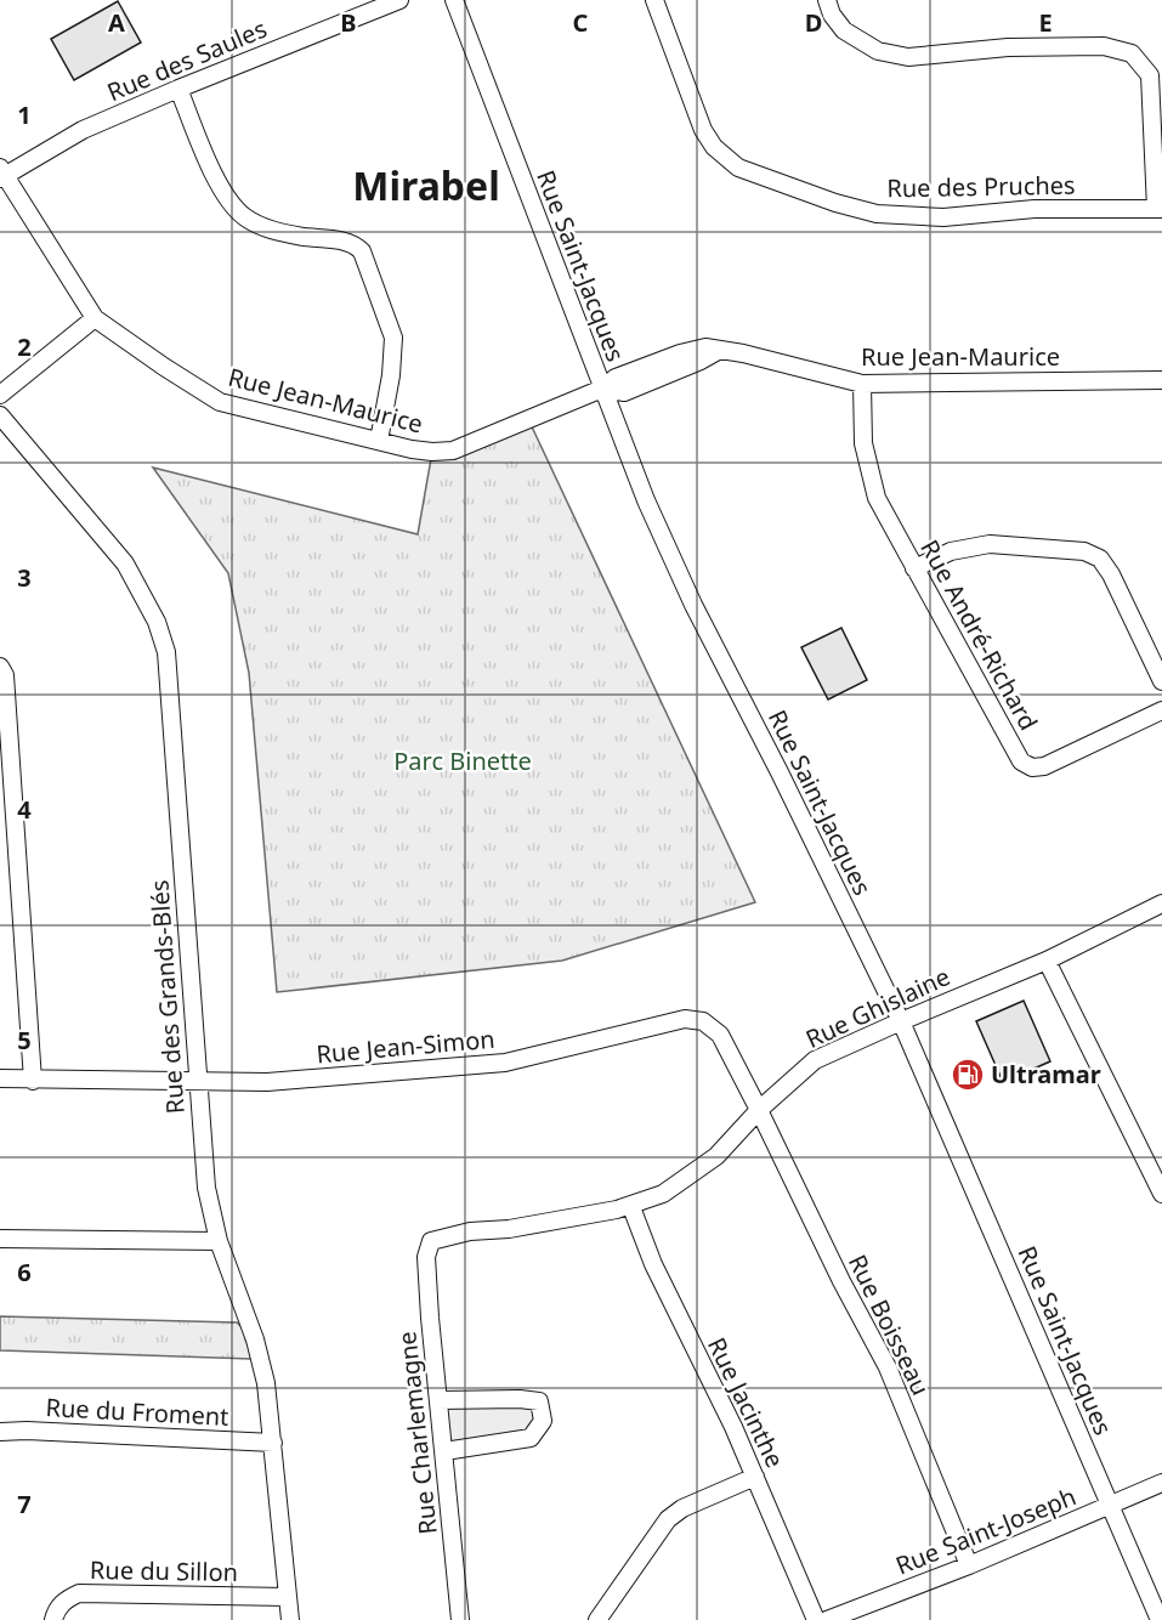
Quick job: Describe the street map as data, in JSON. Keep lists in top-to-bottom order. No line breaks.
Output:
{"streets":{"street":["Rue des Saules","Rue des Pruches","Rue Saint-Jacques","Rue Jean-Maurice","Rue André-Richard","Rue des Grands-Blés","Rue Ghislaine","Rue Jean-Simon","Rue Boisseau","Rue Jacinthe","Rue du Froment","Rue Charlemagne","Rue Saint-Joseph","Rue du Sillon"]},"crossings":[["Rue des Saules","Rue Jean-Maurice"],["Rue Saint-Jacques","Rue Jean-Maurice"],["Rue Saint-Jacques","Rue Ghislaine"],["Rue Saint-Jacques","Rue Saint-Joseph"],["Rue Jean-Maurice","Rue André-Richard"],["Rue des Grands-Blés","Rue Jean-Simon"],["Rue des Grands-Blés","Rue du Froment"],["Rue des Grands-Blés","Rue du Sillon"],["Rue Ghislaine","Rue Jean-Simon"],["Rue Ghislaine","Rue Boisseau"],["Rue Ghislaine","Rue Jacinthe"],["Rue Ghislaine","Rue Charlemagne"],["Rue Jean-Simon","Rue Boisseau"],["Rue Boisseau","Rue Saint-Joseph"]],"districts":["Mirabel"],"parks":["Parc Binette"],"places":{"fuel station":["Ultramar"]},"grid":{"columns":["A","B","C","D","E"],"rows":["1","2","3","4","5","6","7"]}}
